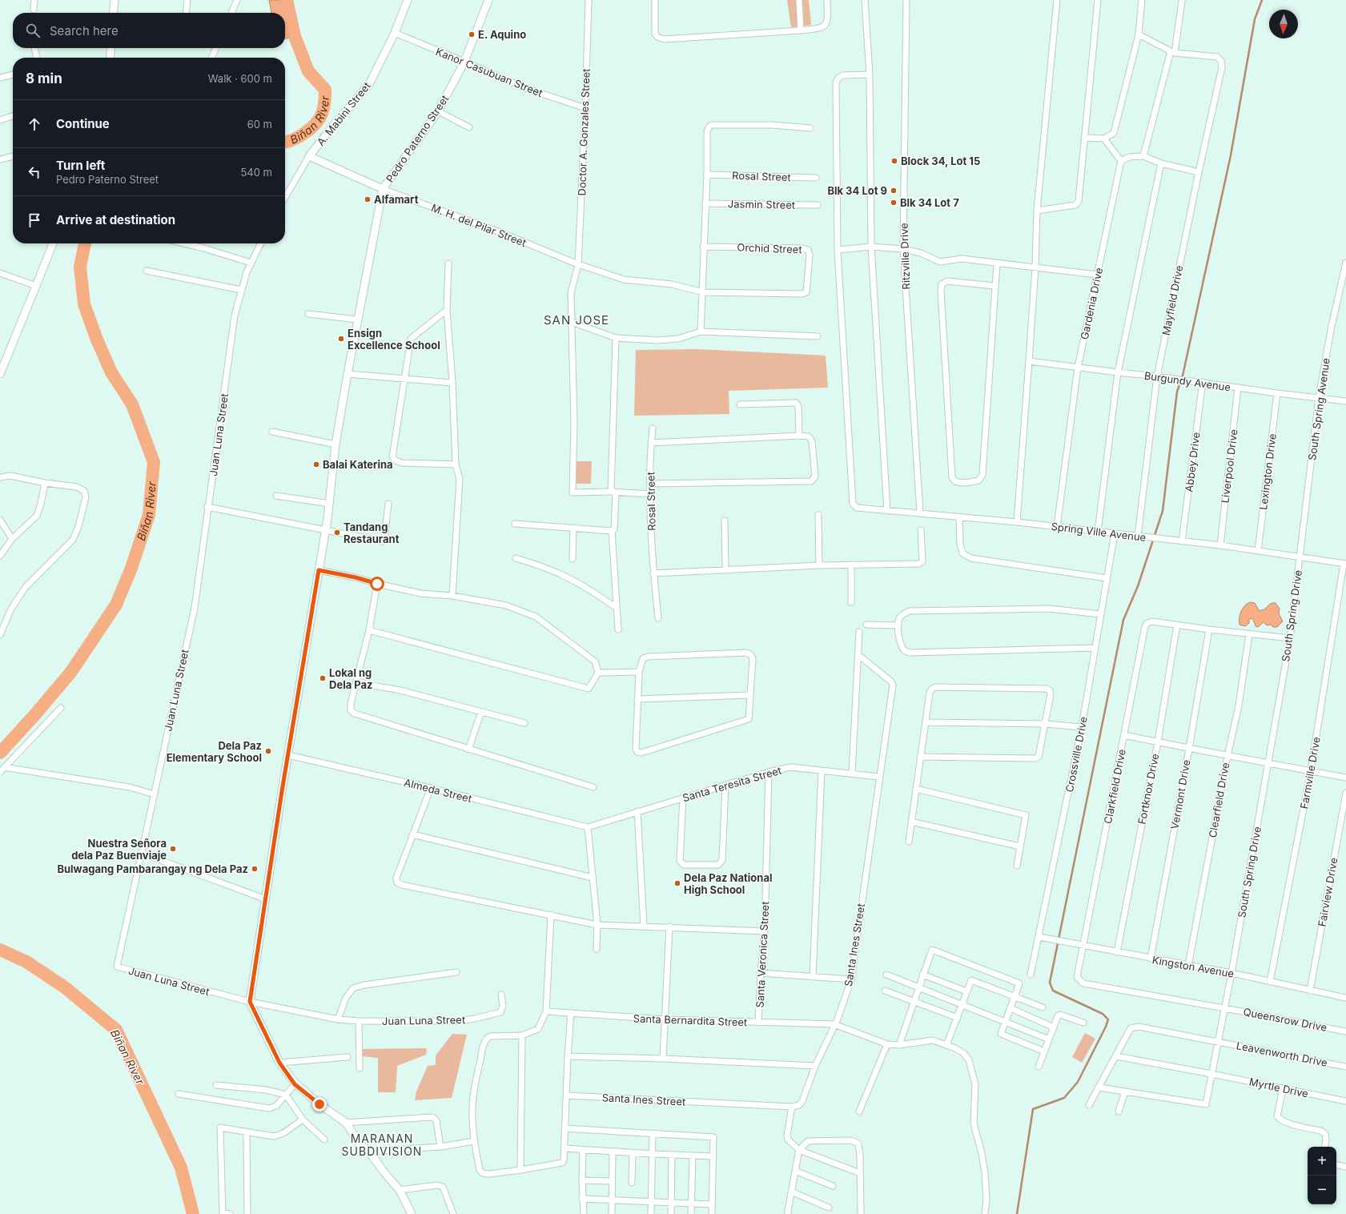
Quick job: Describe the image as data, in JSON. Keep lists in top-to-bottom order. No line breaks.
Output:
{"streets":{"street":["Kanor Casubuan Street","A. Mabini Street","Doctor A. Gonzales Street","Pedro Paterno Street","Rosal Street","Jasmin Street","M. H. del Pilar Street","Orchid Street","Ritzville Drive","Mayfield Drive","Gardenia Drive","Burgundy Avenue","South Spring Avenue","Juan Luna Street","Abbey Drive","Liverpool Drive","Lexington Drive","Spring Ville Avenue","South Spring Drive","Crossville Drive","Farmville Drive","Santa Teresita Street","Clarkfield Drive","Fortknox Drive","Almeda Street","Vermont Drive","Clearfield Drive","Fairview Drive","Santa Ines Street","Santa Veronica Street","Kingston Avenue","Queensrow Drive","Santa Bernardita Street","Leavenworth Drive","Myrtle Drive"]},"crossings":[["Kanor Casubuan Street","A. Mabini Street"],["Kanor Casubuan Street","Doctor A. Gonzales Street"],["Kanor Casubuan Street","Pedro Paterno Street"],["A. Mabini Street","M. H. del Pilar Street"],["Doctor A. Gonzales Street","M. H. del Pilar Street"],["Pedro Paterno Street","M. H. del Pilar Street"],["Pedro Paterno Street","Juan Luna Street"],["Pedro Paterno Street","Almeda Street"],["M. H. del Pilar Street","Orchid Street"],["Ritzville Drive","Spring Ville Avenue"],["Mayfield Drive","Burgundy Avenue"],["Mayfield Drive","Spring Ville Avenue"],["Gardenia Drive","Burgundy Avenue"],["Gardenia Drive","Spring Ville Avenue"],["Burgundy Avenue","South Spring Avenue"],["Burgundy Avenue","Abbey Drive"],["Burgundy Avenue","Liverpool Drive"],["Burgundy Avenue","Lexington Drive"],["South Spring Avenue","Spring Ville Avenue"],["South Spring Avenue","South Spring Drive"],["Abbey Drive","Spring Ville Avenue"],["Liverpool Drive","Spring Ville Avenue"],["Lexington Drive","Spring Ville Avenue"],["Spring Ville Avenue","South Spring Drive"],["Spring Ville Avenue","Crossville Drive"],["Spring Ville Avenue","Farmville Drive"],["South Spring Drive","Clarkfield Drive"],["South Spring Drive","Kingston Avenue"],["South Spring Drive","Queensrow Drive"],["South Spring Drive","Leavenworth Drive"],["South Spring Drive","Myrtle Drive"],["Crossville Drive","Kingston Avenue"],["Farmville Drive","Kingston Avenue"],["Santa Teresita Street","Almeda Street"],["Santa Teresita Street","Santa Ines Street"],["Santa Teresita Street","Santa Veronica Street"],["Clarkfield Drive","Fortknox Drive"],["Clarkfield Drive","Kingston Avenue"],["Clarkfield Drive","Queensrow Drive"],["Fortknox Drive","Kingston Avenue"],["Vermont Drive","Kingston Avenue"],["Clearfield Drive","Kingston Avenue"],["Fairview Drive","Kingston Avenue"],["Santa Ines Street","Santa Bernardita Street"],["Santa Veronica Street","Santa Bernardita Street"],["Leavenworth Drive","Myrtle Drive"]],"districts":["SAN JOSE","MARANAN SUBDIVISION"],"water":["Biñan River"],"places":["E. Aquino","Block 34, Lot 15","Blk 34 Lot 9","Alfamart","Blk 34 Lot 7","Ensign Excellence School","Balai Katerina","Tandang Restaurant","Lokal ng Dela Paz","Dela Paz Elementary School","Nuestra Señora dela Paz Buenviaje","Bulwagang Pambarangay ng Dela Paz","Dela Paz National High School"],"north":"bottom","page":{"search":"Search here","heading":["8 min","Walk · 600 m"],"list":[["Continue","60 m"],["Turn left","Pedro Paterno Street","540 m"],"Arrive at destination"],"map_buttons":["+","−"]}}
